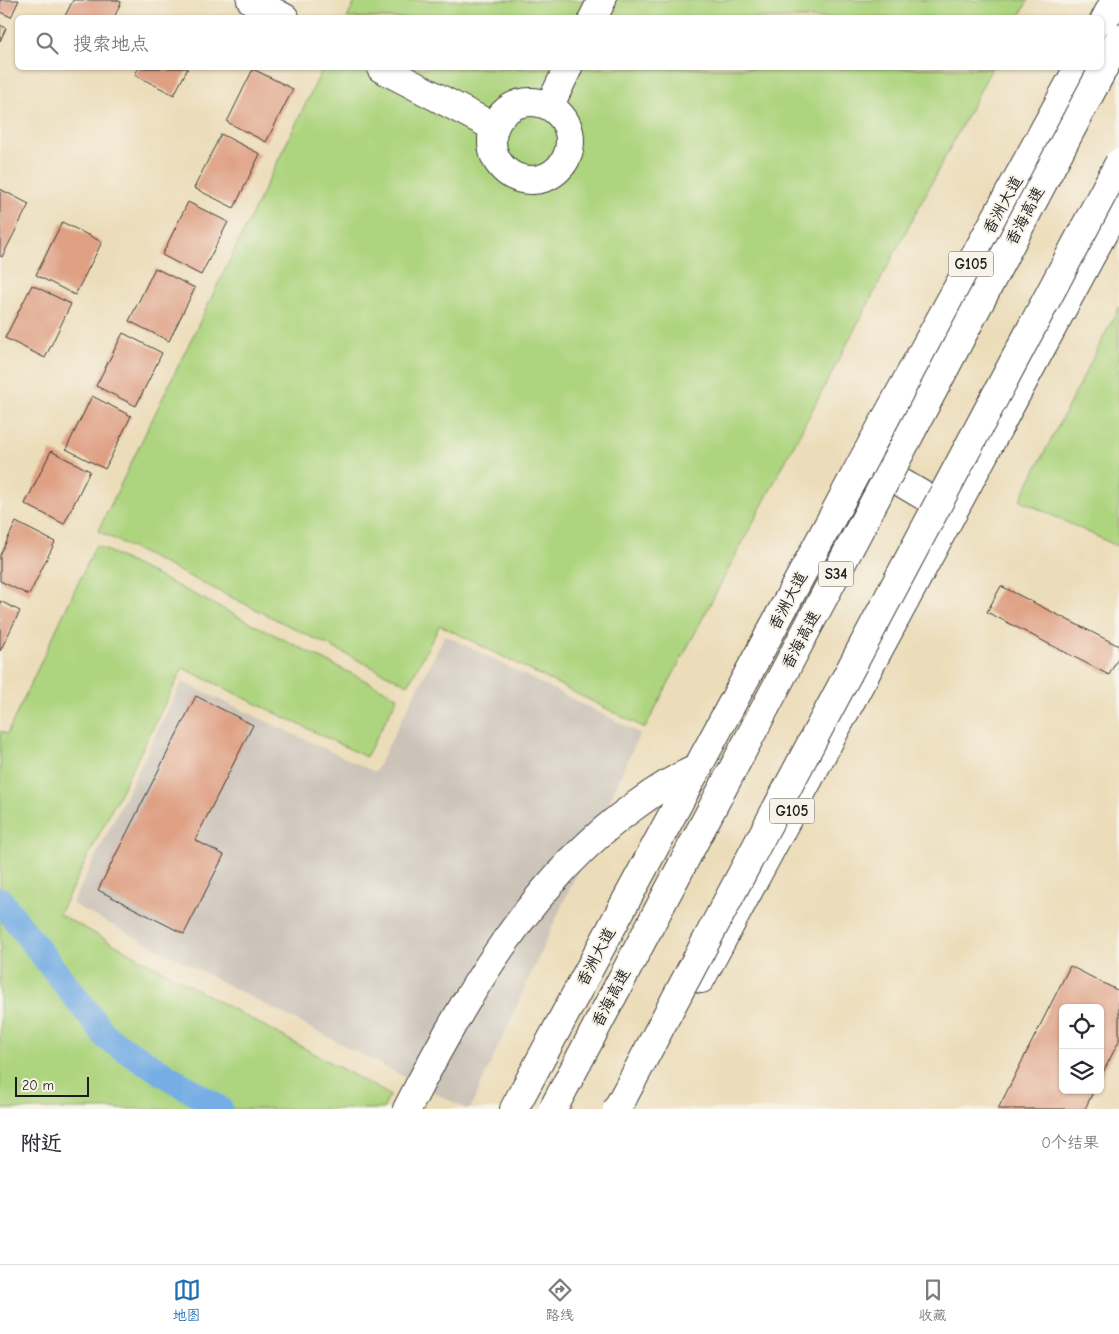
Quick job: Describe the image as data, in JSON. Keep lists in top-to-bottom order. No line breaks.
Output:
{"streets":{"main road":["香洲大道","香海高速","G105","S34"]},"scale_bar":"20 m","page":{"search":"搜索地点","scale":"20 m","heading":["附近","0个结果"],"nav":["地图","路线","收藏"]}}
